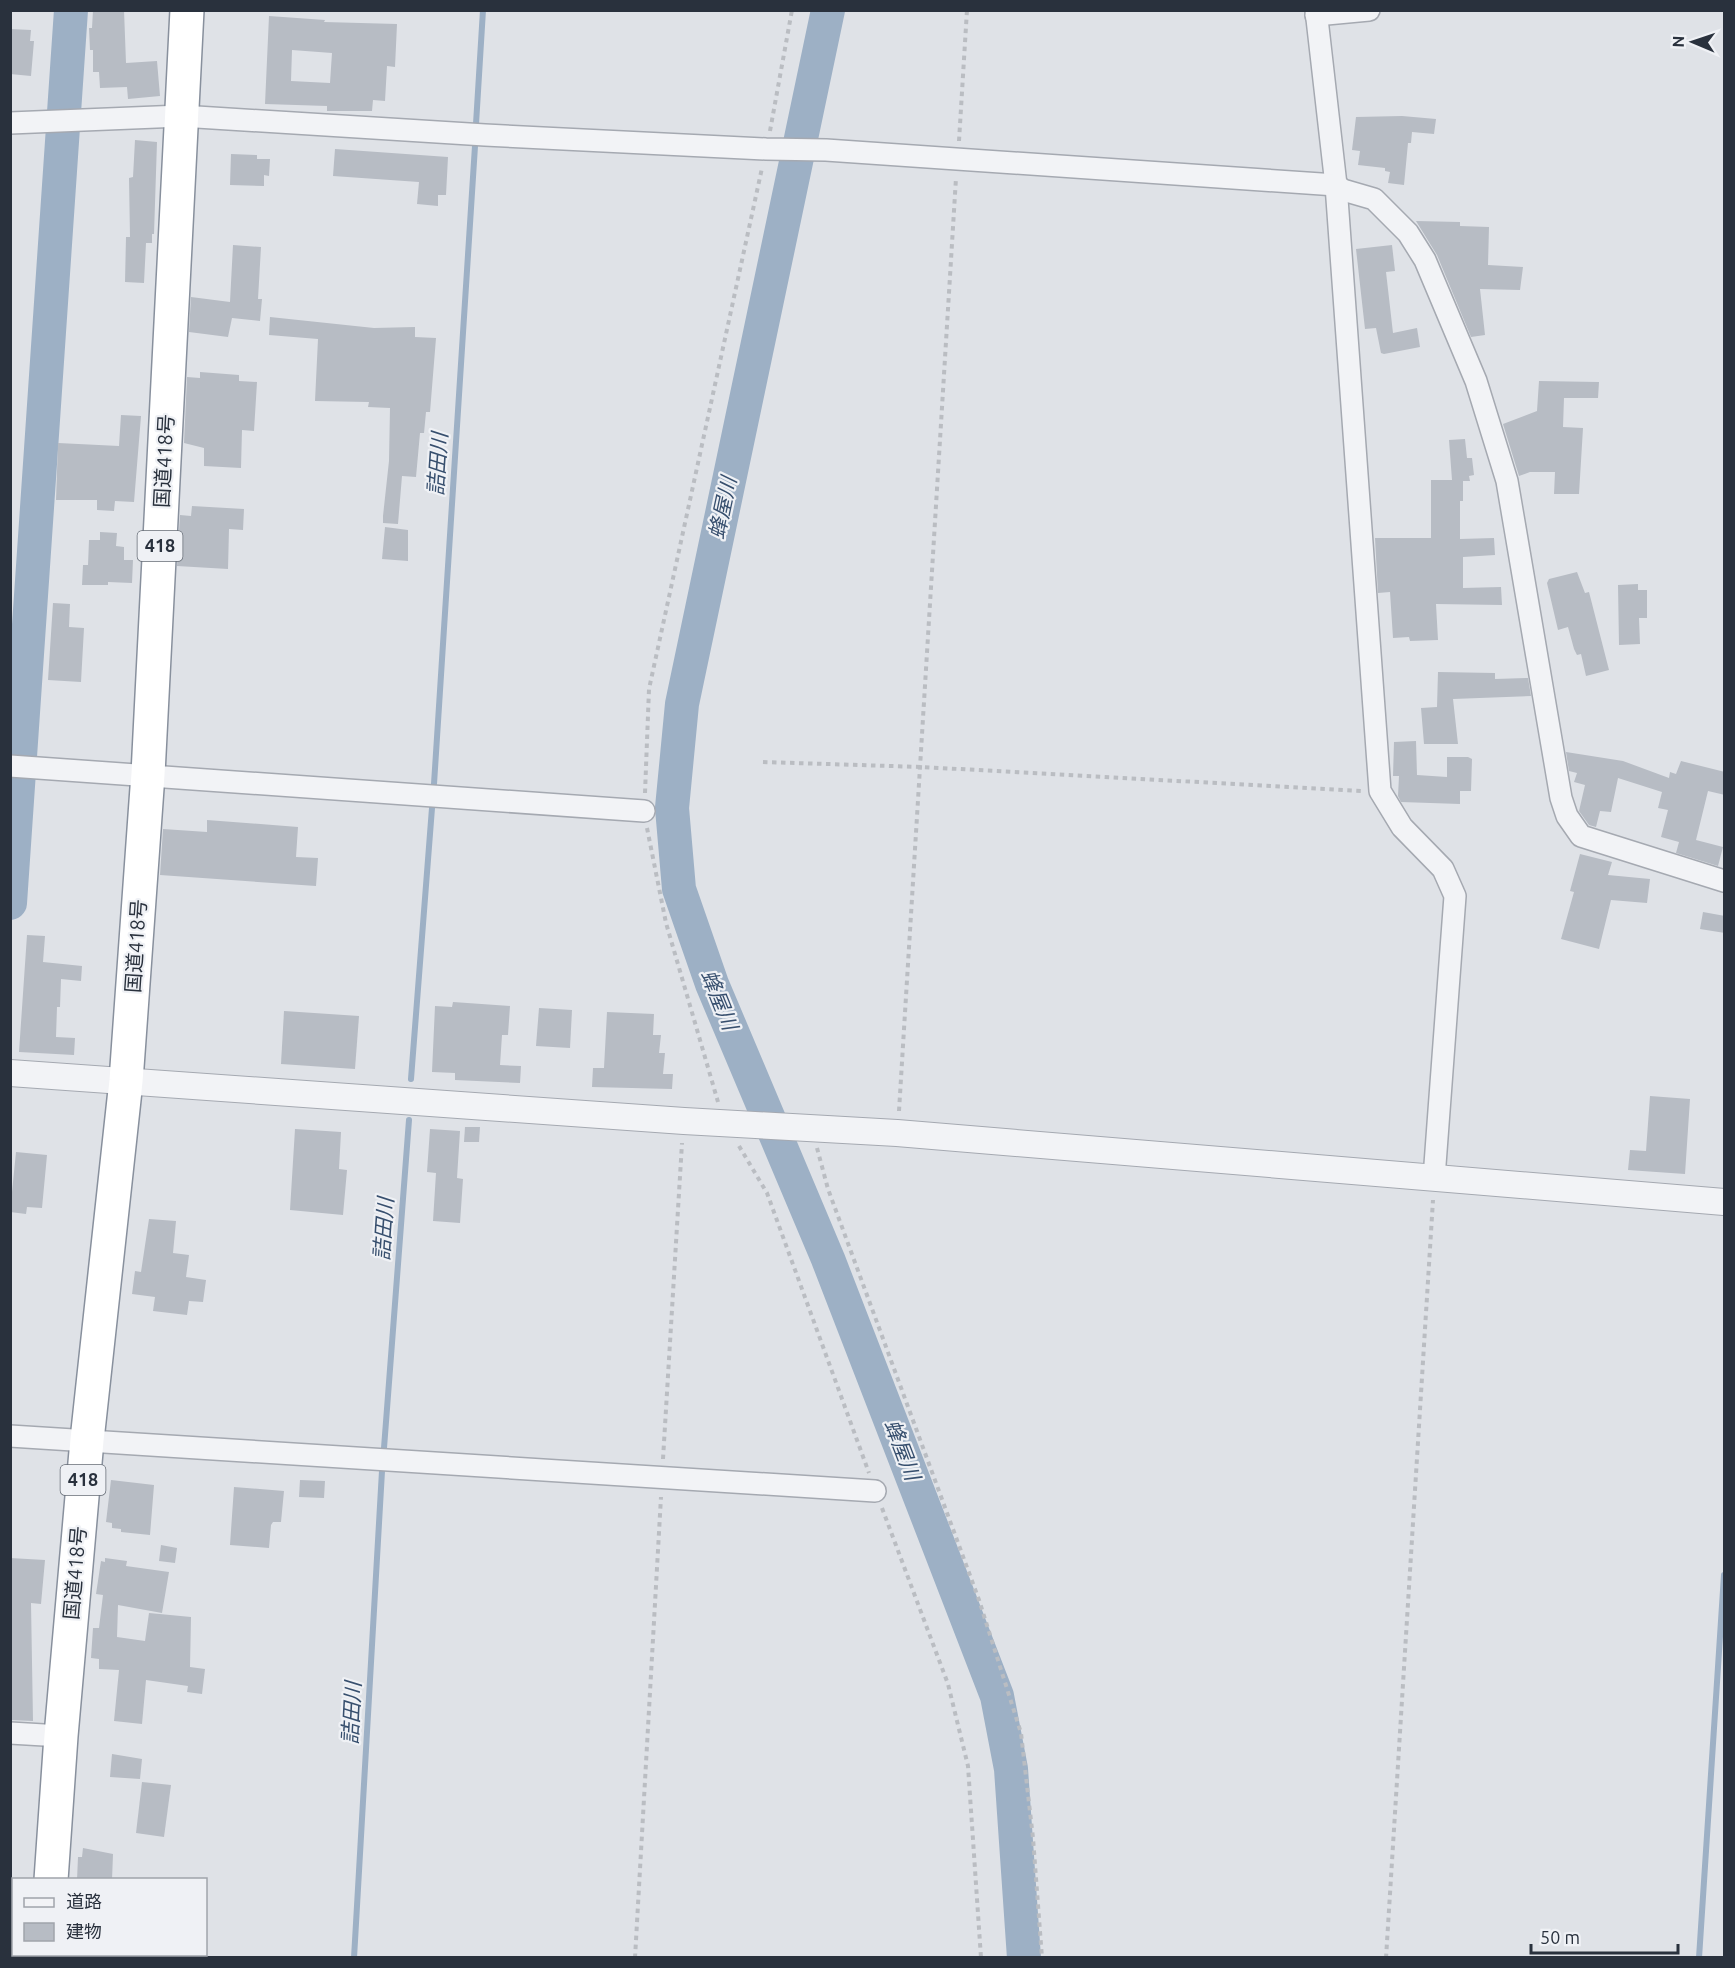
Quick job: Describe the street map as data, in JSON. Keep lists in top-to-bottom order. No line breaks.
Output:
{"streets":{"highway":["国道418号","418"]},"water":["詰田川","蜂屋川"],"legend":["道路","建物"],"scale_bar":"50 m","north":"left"}
